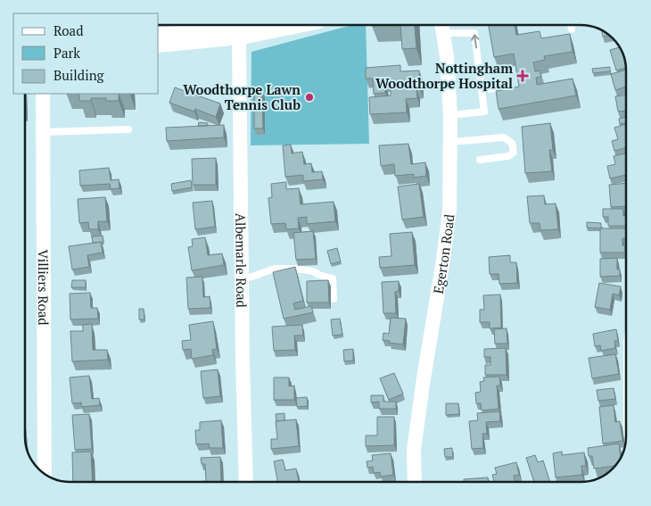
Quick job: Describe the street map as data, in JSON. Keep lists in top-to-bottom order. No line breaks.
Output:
{"streets":{"street":["Egerton Road","Albemarle Road","Villiers Road"]},"places":{"health":["Nottingham Woodthorpe Hospital"],"other":["Woodthorpe Lawn Tennis Club"]},"legend":["Road","Park","Building"]}
